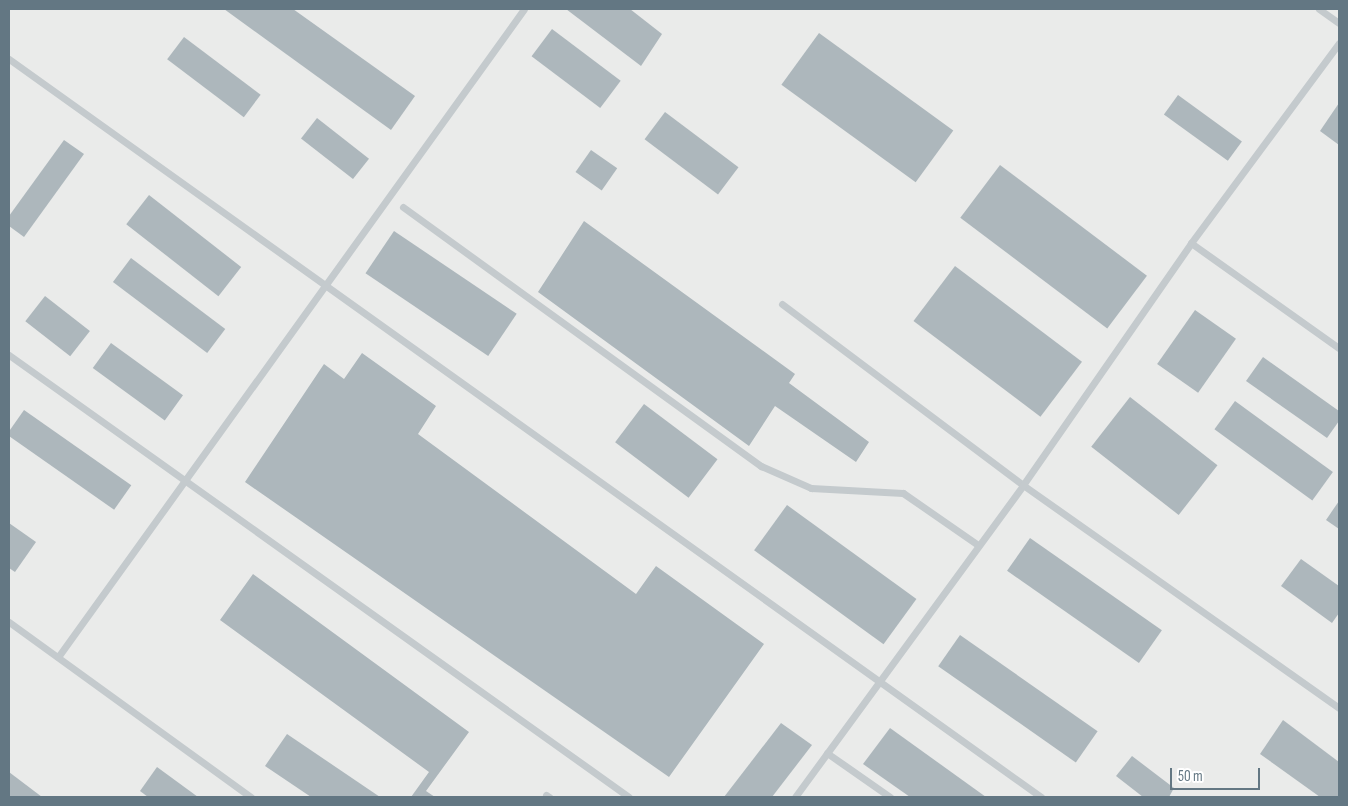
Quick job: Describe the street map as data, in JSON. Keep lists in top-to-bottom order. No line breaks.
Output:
{"scale_bar":"50 m"}
